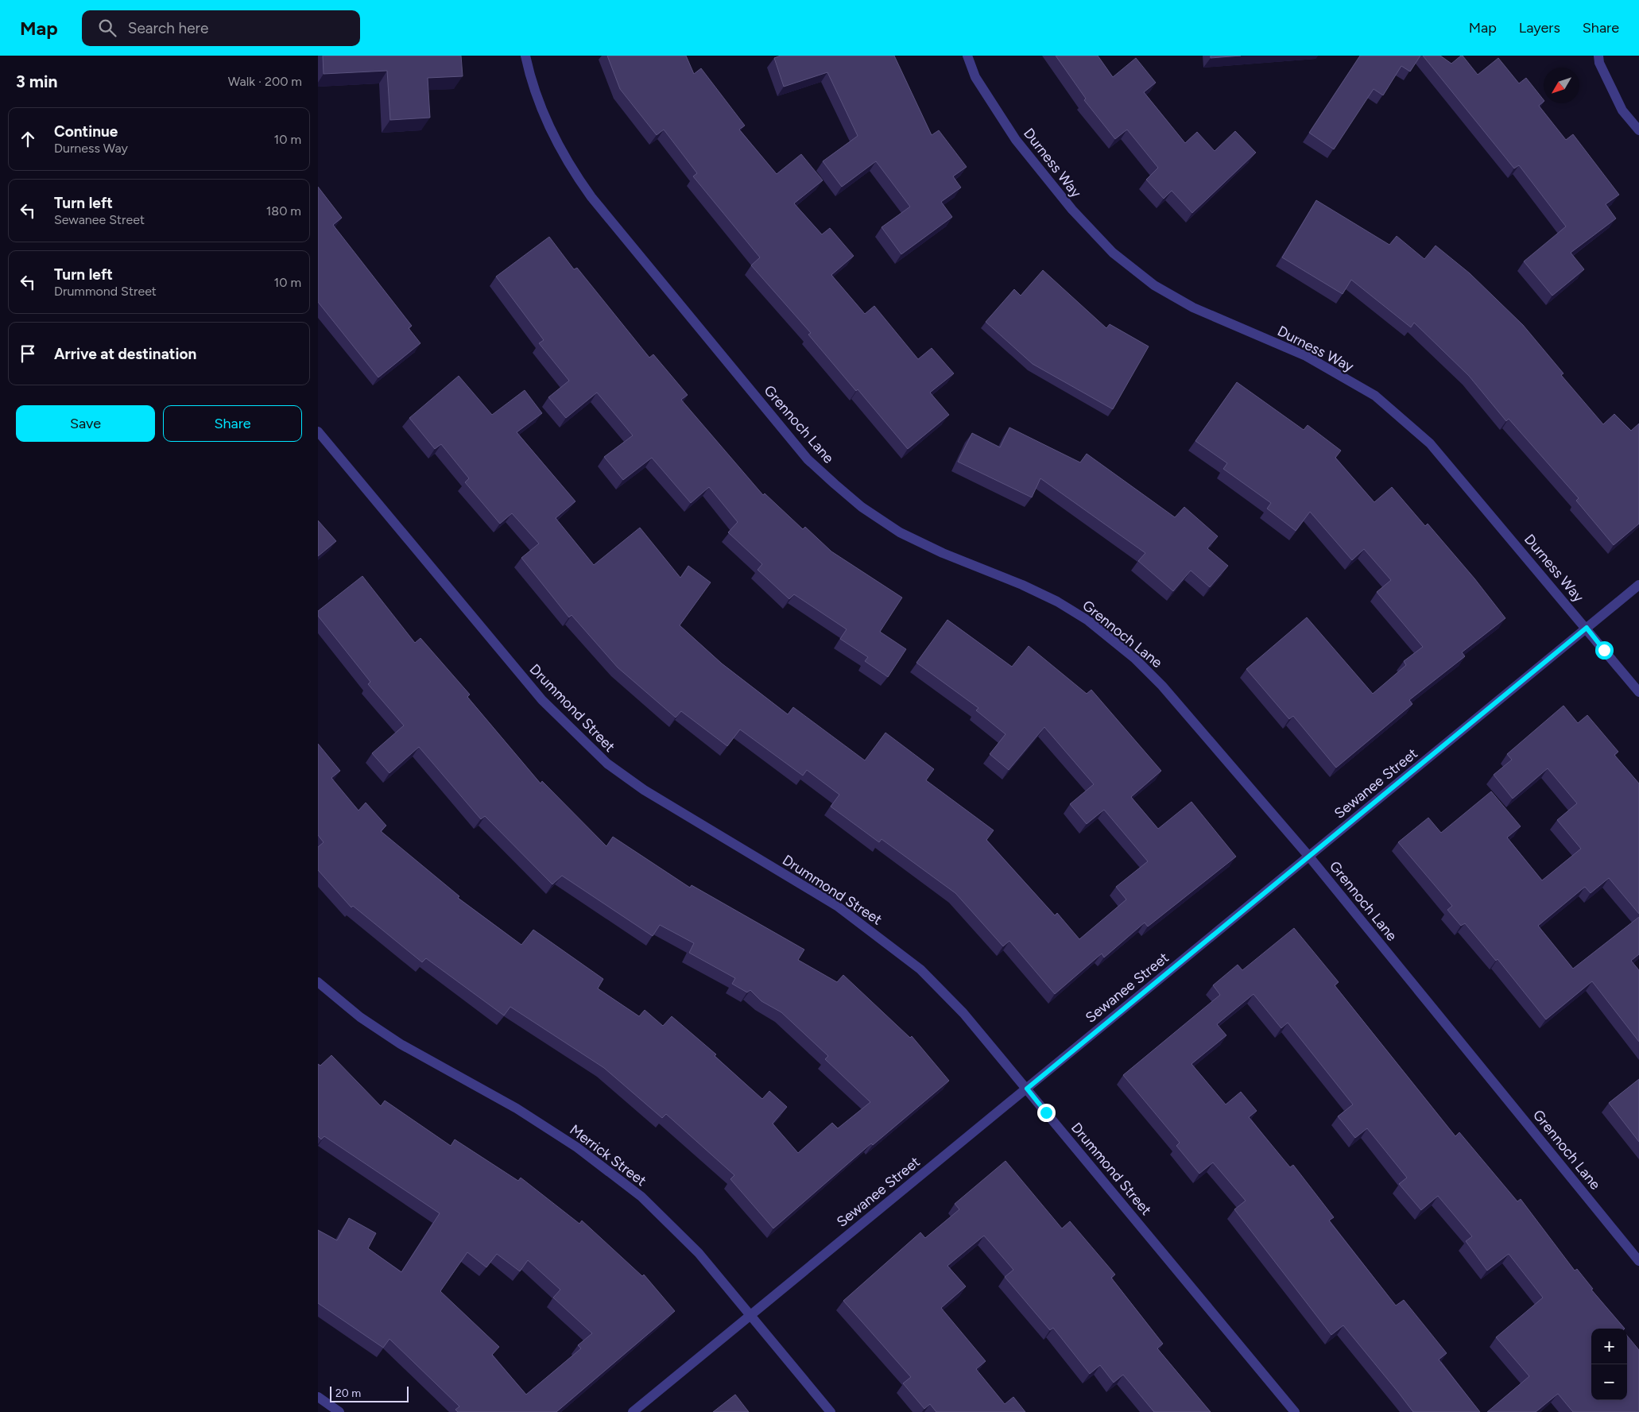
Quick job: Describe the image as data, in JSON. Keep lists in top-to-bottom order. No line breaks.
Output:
{"streets":{"street":["Durness Way","Grennoch Lane","Drummond Street","Sewanee Street","Merrick Street"]},"crossings":[["Durness Way","Sewanee Street"],["Grennoch Lane","Sewanee Street"],["Drummond Street","Sewanee Street"],["Sewanee Street","Merrick Street"]],"scale_bar":"20 m","north":"bottom left","page":{"header":"Map","search":"Search here","nav":["Map","Layers","Share"],"heading":["3 min","Walk · 200 m"],"list":[["Continue","Durness Way","10 m"],["Turn left","Sewanee Street","180 m"],["Turn left","Drummond Street","10 m"],"Arrive at destination"],"buttons":["Save","Share"],"map_buttons":["+","−"],"scale":"20 m"}}
